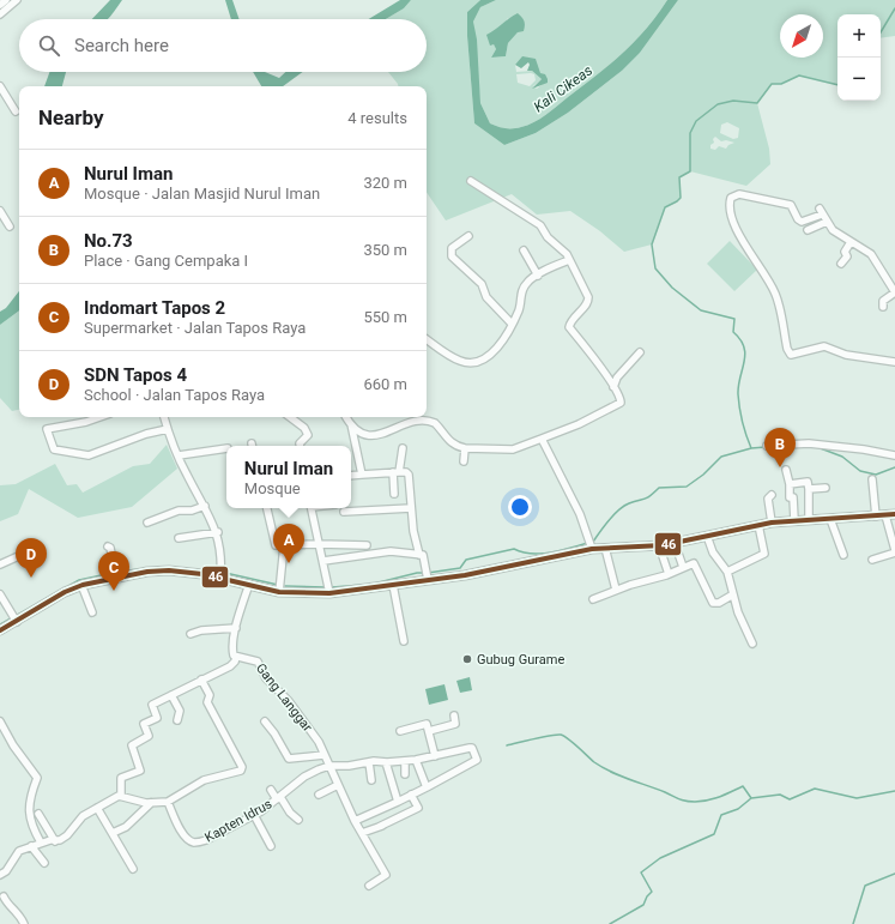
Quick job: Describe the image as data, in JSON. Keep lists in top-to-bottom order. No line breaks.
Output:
{"streets":{"street":["Gang Langgar","Kapten Idrus"]},"crossings":[["Gang Langgar","Kapten Idrus"]],"water":["Kali Cikeas"],"places":["Gubug Gurame"],"lines":["transit line 46"],"north":"bottom left","page":{"map_buttons":["+","−"],"search":"Search here","heading":["Nearby","4 results"],"list":[{"mark":"A","name":"Nurul Iman","note":"Mosque · Jalan Masjid Nurul Iman","value":"320 m"},{"mark":"B","name":"No.73","note":"Place · Gang Cempaka I","value":"350 m"},{"mark":"C","name":"Indomart Tapos 2","note":"Supermarket · Jalan Tapos Raya","value":"550 m"},{"mark":"D","name":"SDN Tapos 4","note":"School · Jalan Tapos Raya","value":"660 m"}],"pins":["B","A","D","C"],"popup":["Nurul Iman","Mosque"]}}
